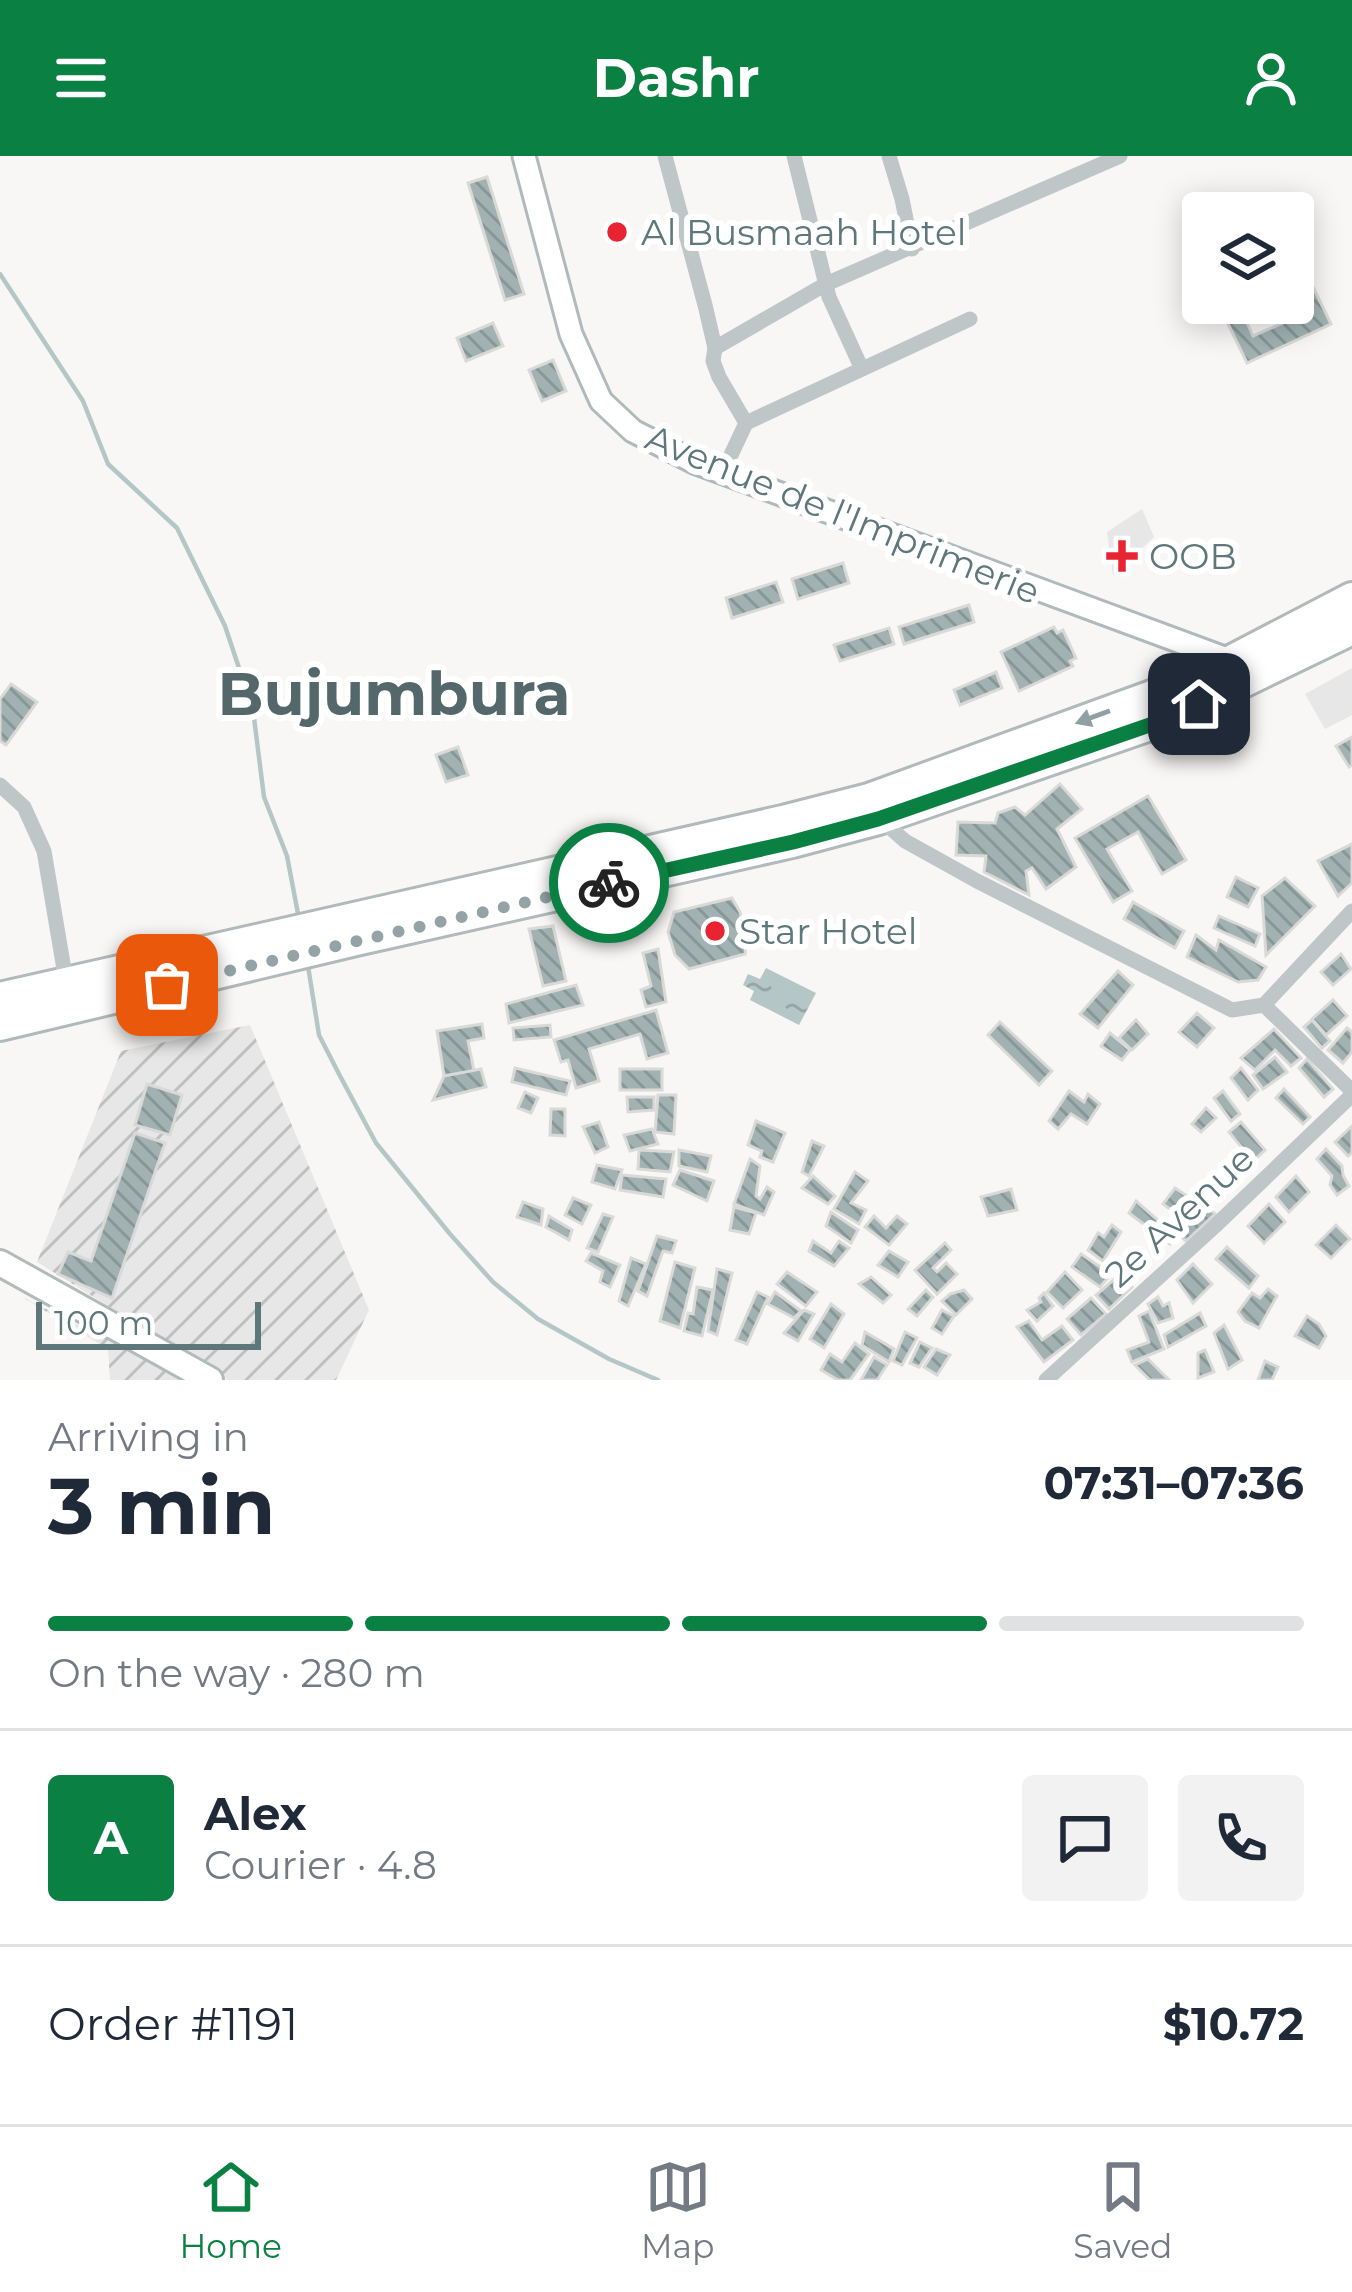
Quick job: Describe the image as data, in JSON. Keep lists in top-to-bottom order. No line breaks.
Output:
{"streets":{"street":["Avenue de l'Imprimerie","2e Avenue"]},"districts":["Bujumbura"],"places":{"other":["Al Busmaah Hotel","Star Hotel"],"health":["OOB"]},"scale_bar":"100 m","page":{"header":"Dashr","scale":"100 m","heading":["3 min","Arriving in","07:31–07:36"],"panel":["Alex","Courier · 4.8","Order #1191","$10.72"],"bar":"On the way · 280 m","round":"A","tabs":["Home","Map","Saved"]}}
